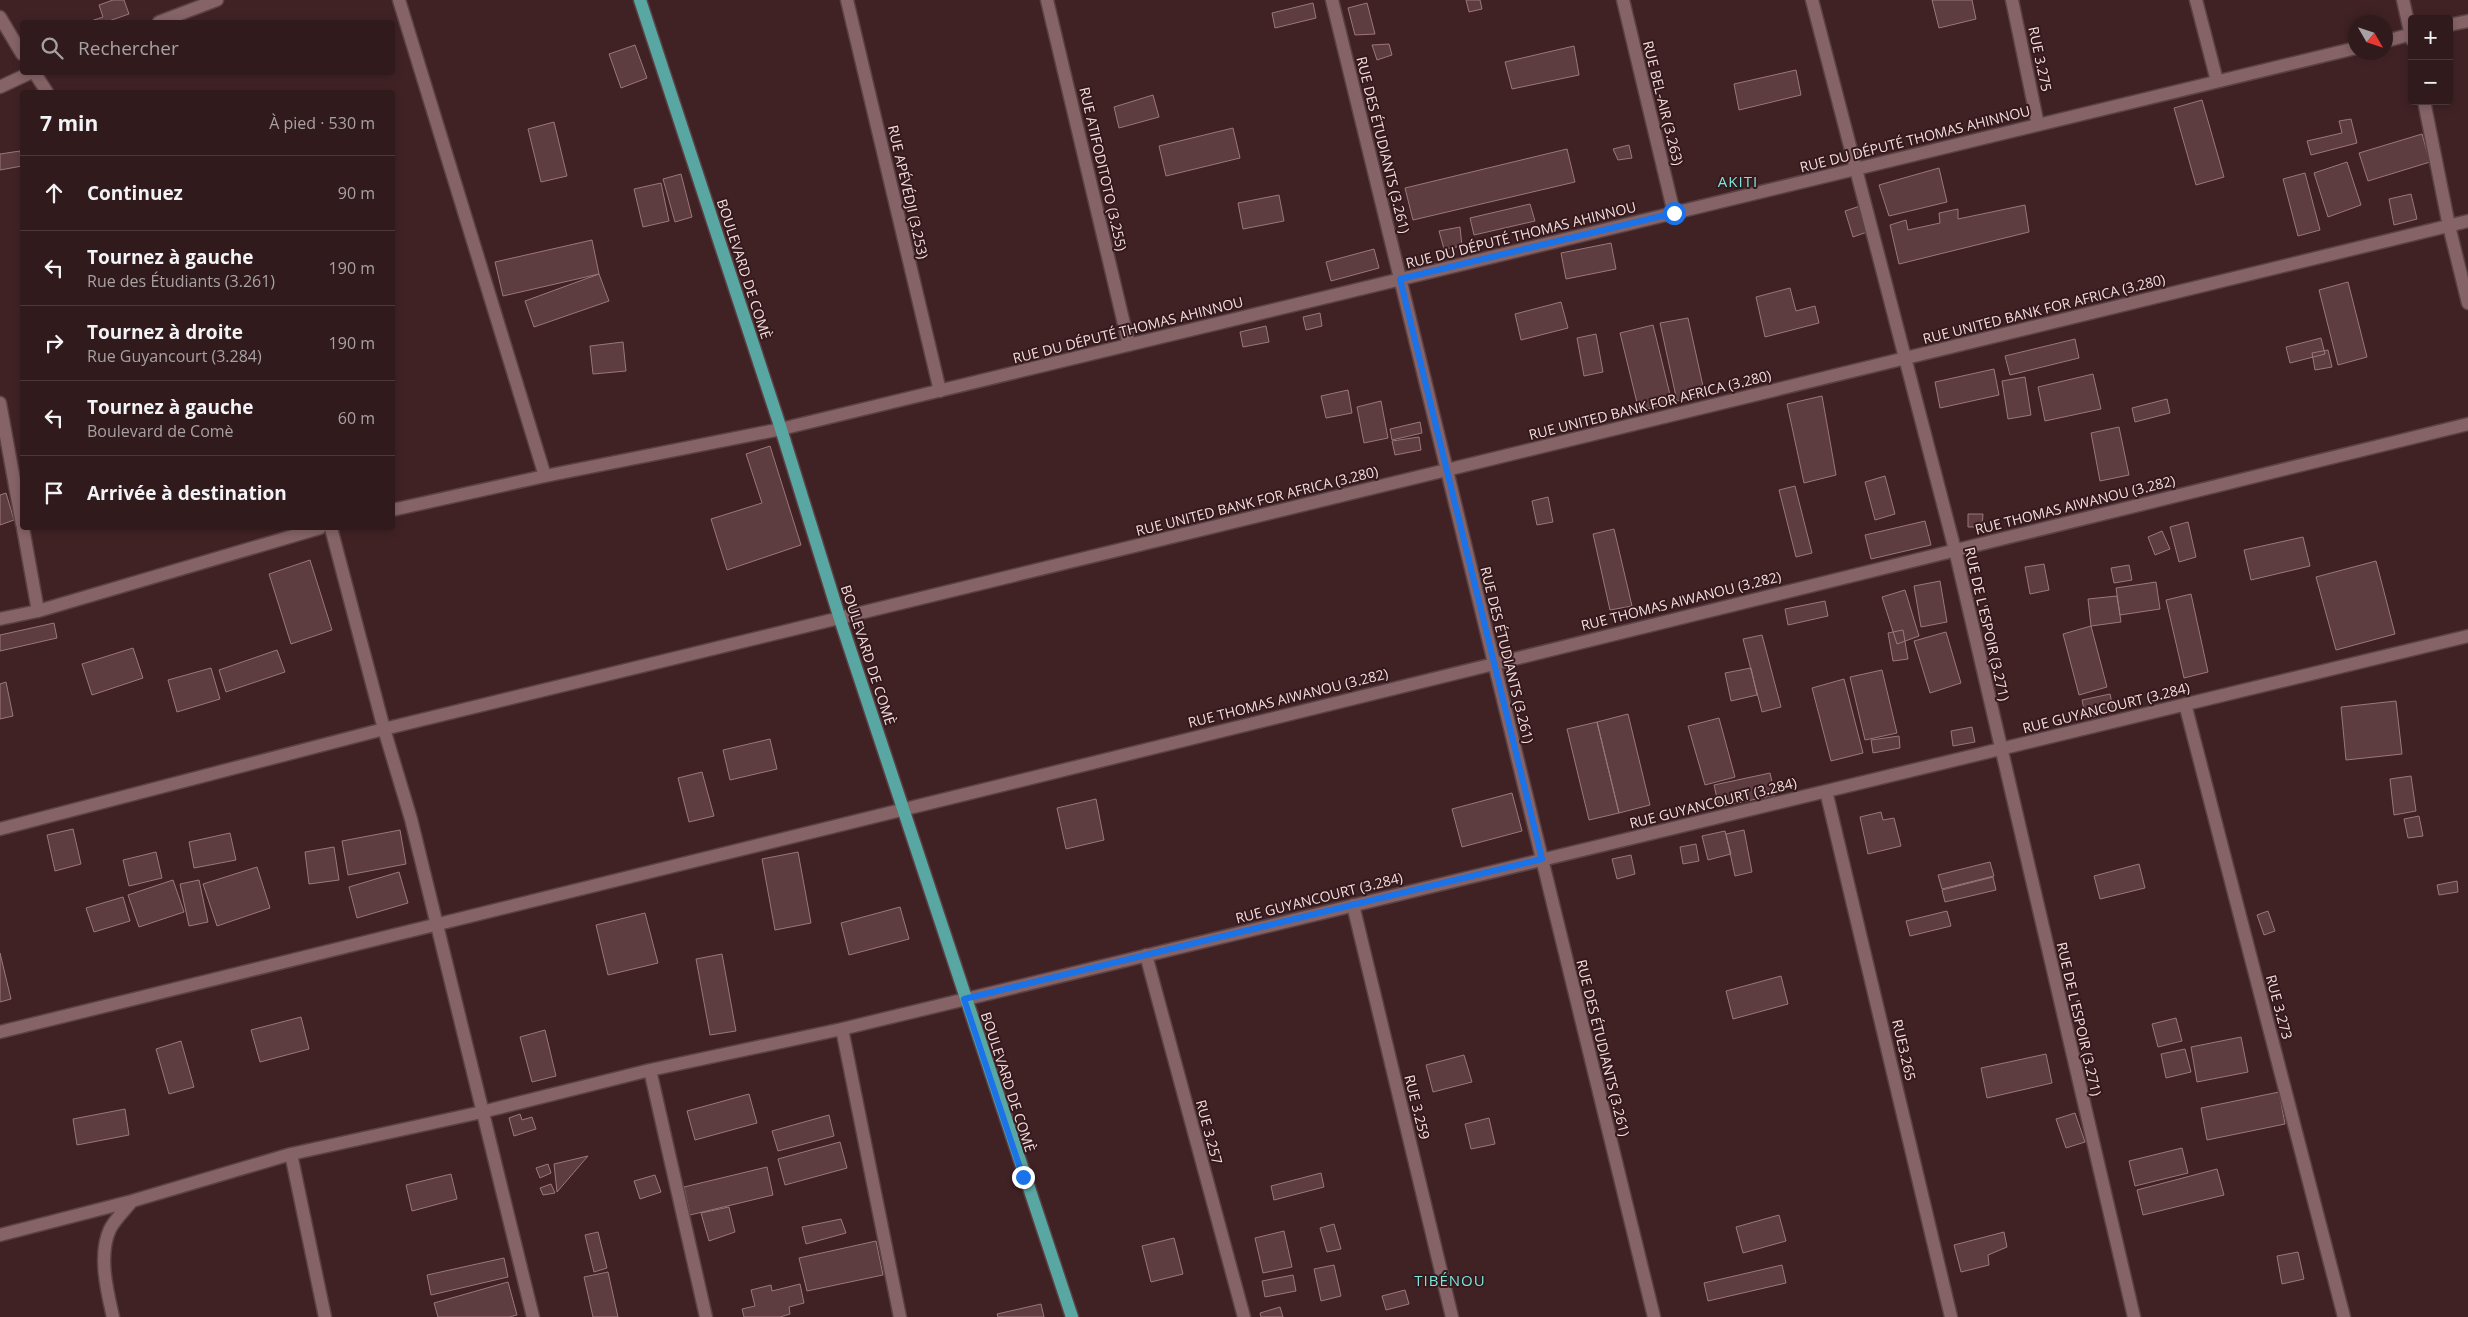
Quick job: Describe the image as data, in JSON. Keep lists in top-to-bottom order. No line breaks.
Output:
{"streets":{"main road":["BOULEVARD DE COMÈ"],"street":["RUE 3.275","RUE BEL-AIR (3.263)","RUE DU DÉPUTÉ THOMAS AHINNOU","RUE DES ÉTUDIANTS (3.261)","RUE ATIFODITOTO (3.255)","RUE APÉVÉDJI (3.253)","RUE UNITED BANK FOR AFRICA (3.280)","RUE THOMAS AIWANOU (3.282)","RUE DE L'ESPOIR (3.271)","RUE GUYANCOURT (3.284)","RUE 3.273","RUE3.265","RUE 3.259","RUE 3.257"]},"crossings":[["RUE 3.275","RUE DU DÉPUTÉ THOMAS AHINNOU"],["RUE BEL-AIR (3.263)","RUE DU DÉPUTÉ THOMAS AHINNOU"],["RUE DU DÉPUTÉ THOMAS AHINNOU","RUE DES ÉTUDIANTS (3.261)"],["RUE DU DÉPUTÉ THOMAS AHINNOU","RUE ATIFODITOTO (3.255)"],["RUE DU DÉPUTÉ THOMAS AHINNOU","RUE APÉVÉDJI (3.253)"],["RUE DU DÉPUTÉ THOMAS AHINNOU","BOULEVARD DE COMÈ"],["RUE DU DÉPUTÉ THOMAS AHINNOU","RUE DE L'ESPOIR (3.271)"],["RUE DES ÉTUDIANTS (3.261)","RUE UNITED BANK FOR AFRICA (3.280)"],["RUE DES ÉTUDIANTS (3.261)","RUE THOMAS AIWANOU (3.282)"],["RUE DES ÉTUDIANTS (3.261)","RUE GUYANCOURT (3.284)"],["BOULEVARD DE COMÈ","RUE UNITED BANK FOR AFRICA (3.280)"],["BOULEVARD DE COMÈ","RUE THOMAS AIWANOU (3.282)"],["BOULEVARD DE COMÈ","RUE GUYANCOURT (3.284)"],["RUE UNITED BANK FOR AFRICA (3.280)","RUE DE L'ESPOIR (3.271)"],["RUE THOMAS AIWANOU (3.282)","RUE DE L'ESPOIR (3.271)"],["RUE DE L'ESPOIR (3.271)","RUE GUYANCOURT (3.284)"],["RUE GUYANCOURT (3.284)","RUE 3.273"],["RUE GUYANCOURT (3.284)","RUE3.265"],["RUE GUYANCOURT (3.284)","RUE 3.259"],["RUE GUYANCOURT (3.284)","RUE 3.257"]],"districts":["AKITI","TIBÉNOU"],"north":"bottom right","page":{"map_buttons":["+","−"],"search":"Rechercher","heading":["7 min","À pied · 530 m"],"list":[["Continuez","90 m"],["Tournez à gauche","Rue des Étudiants (3.261)","190 m"],["Tournez à droite","Rue Guyancourt (3.284)","190 m"],["Tournez à gauche","Boulevard de Comè","60 m"],"Arrivée à destination"]}}
